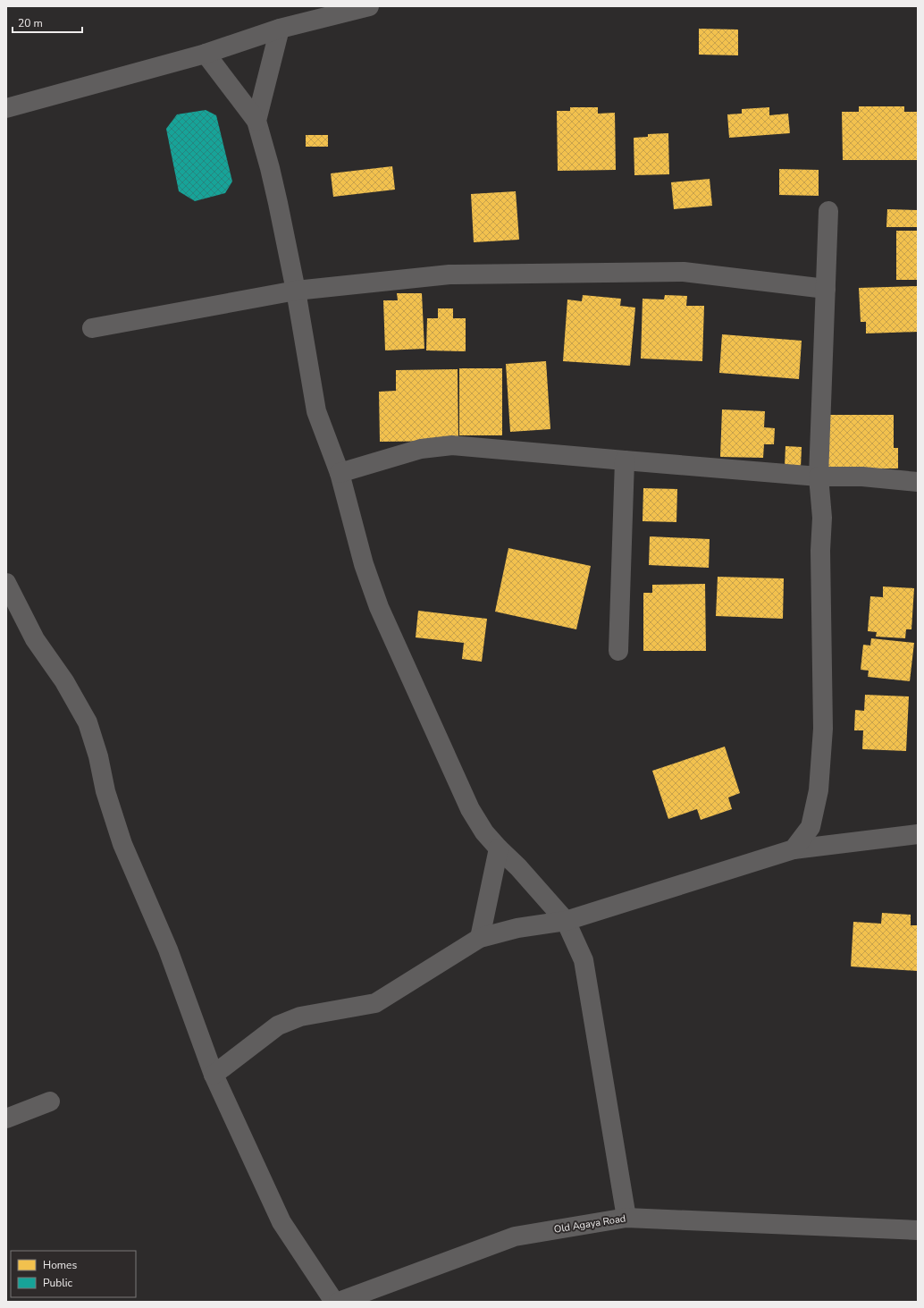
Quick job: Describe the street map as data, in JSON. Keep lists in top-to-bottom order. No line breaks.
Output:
{"streets":{"street":["Old Agaya Road"]},"legend":["Homes","Public"],"scale_bar":"20 m"}
